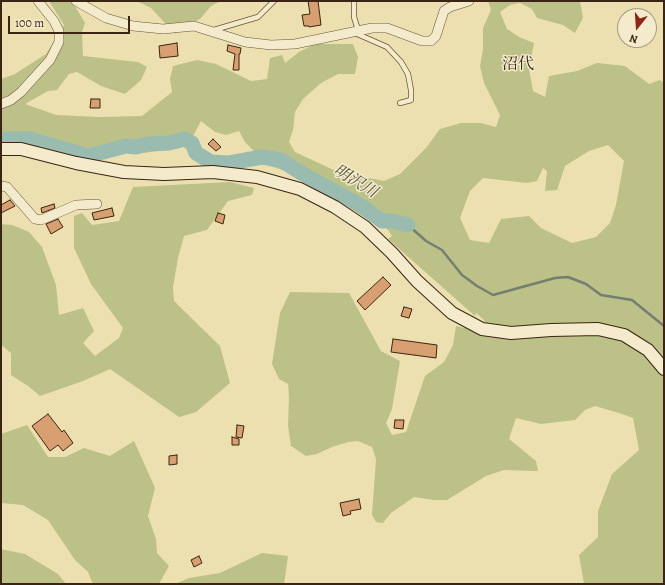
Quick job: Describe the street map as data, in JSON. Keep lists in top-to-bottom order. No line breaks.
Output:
{"districts":["沼代"],"water":["明沢川"],"scale_bar":"100 m","north":"bottom"}
